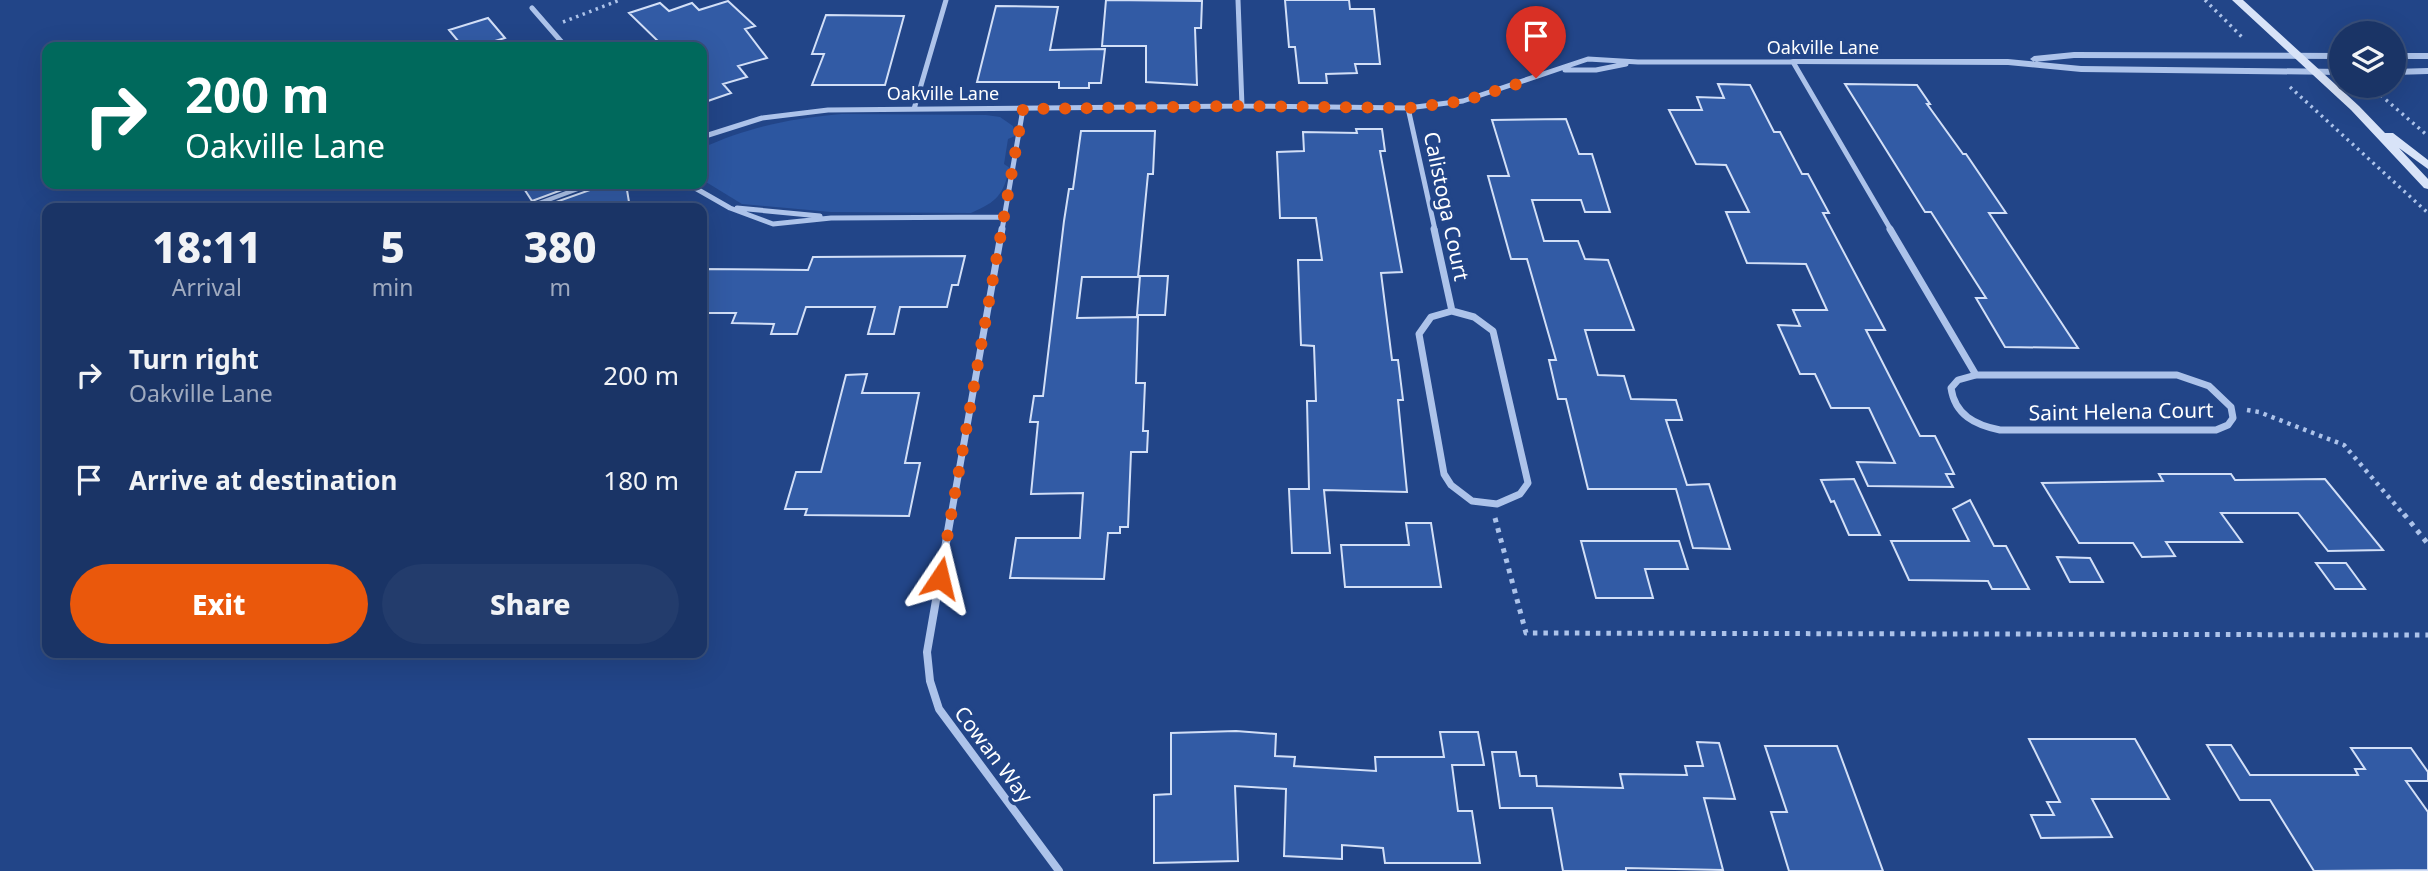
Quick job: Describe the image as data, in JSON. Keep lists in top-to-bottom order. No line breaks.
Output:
{"streets":{"street":["Oakville Lane","Calistoga Court","Saint Helena Court","Cowan Way"]},"crossings":[["Oakville Lane","Calistoga Court"],["Oakville Lane","Cowan Way"]],"page":{"turn":["200 m","Oakville Lane"],"eta":["18:11","Arrival","5","min","380","m"],"list":[{"name":"Turn right","note":"Oakville Lane","value":"200 m"},{"name":"Arrive at destination","value":"180 m"}],"buttons":["Exit","Share"]}}
